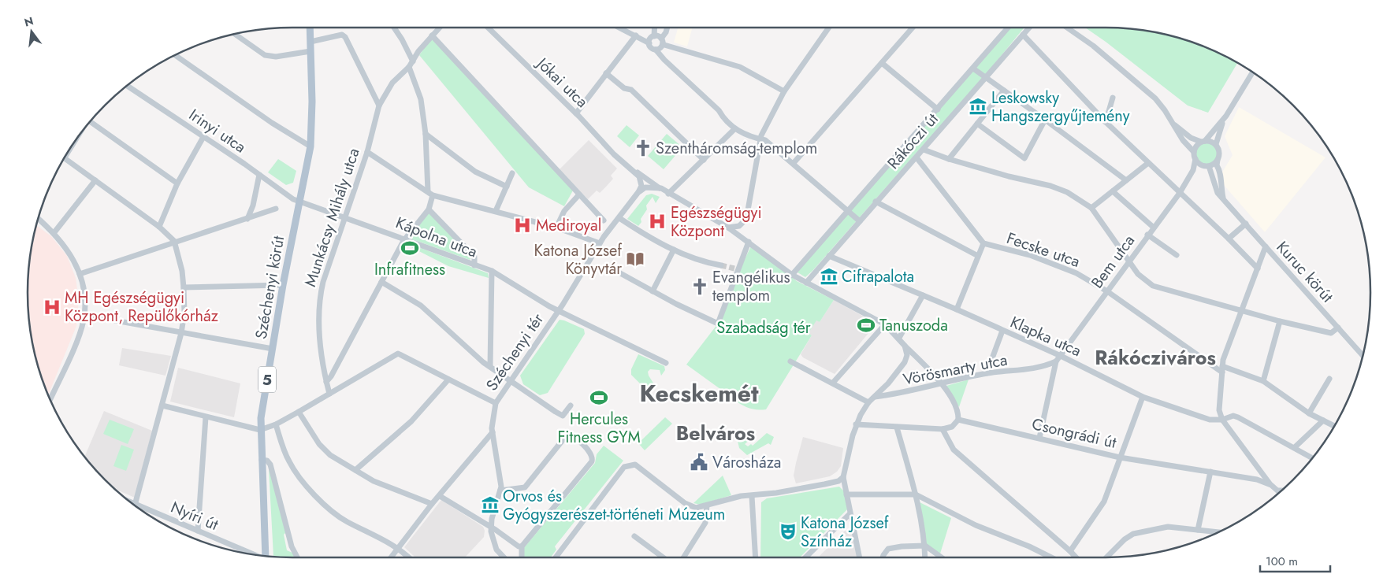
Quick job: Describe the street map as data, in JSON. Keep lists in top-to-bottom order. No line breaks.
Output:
{"streets":{"main road":["Széchenyi körút","5"],"street":["Jókai utca","Irinyi utca","Rákóczi út","Munkácsy Mihály utca","Kápolna utca","Fecske utca","Bem utca","Kuruc körút","Klapka utca","Széchenyi tér","Vörösmarty utca","Csongrádi út","Nyíri út"]},"crossings":[["Irinyi utca","Kápolna utca"],["Irinyi utca","Széchenyi körút"],["Rákóczi út","Fecske utca"],["Rákóczi út","Klapka utca"],["Munkácsy Mihály utca","Kápolna utca"],["Kápolna utca","Széchenyi körút"],["Kápolna utca","Széchenyi tér"],["Fecske utca","Bem utca"],["Bem utca","Kuruc körút"],["Bem utca","Klapka utca"],["Bem utca","Vörösmarty utca"],["Klapka utca","Vörösmarty utca"]],"districts":["Rákócziváros","Kecskemét","Belváros"],"parks":["Szabadság tér"],"places":{"museum":["Leskowsky Hangszergyűjtemény","Cifrapalota","Orvos és Gyógyszerészet-történeti Múzeum"],"church":["Szentháromság-templom","Evangélikus templom"],"hospital":["Egészségügyi Központ","Mediroyal","MH Egészségügyi Központ, Repülőkórház"],"sports":["Infrafitness","Tanuszoda","Hercules Fitness GYM"],"library":["Katona József Könyvtár"],"public building":["Városháza"],"theatre":["Katona József Színház"]},"scale_bar":"100 m","north":"top"}
